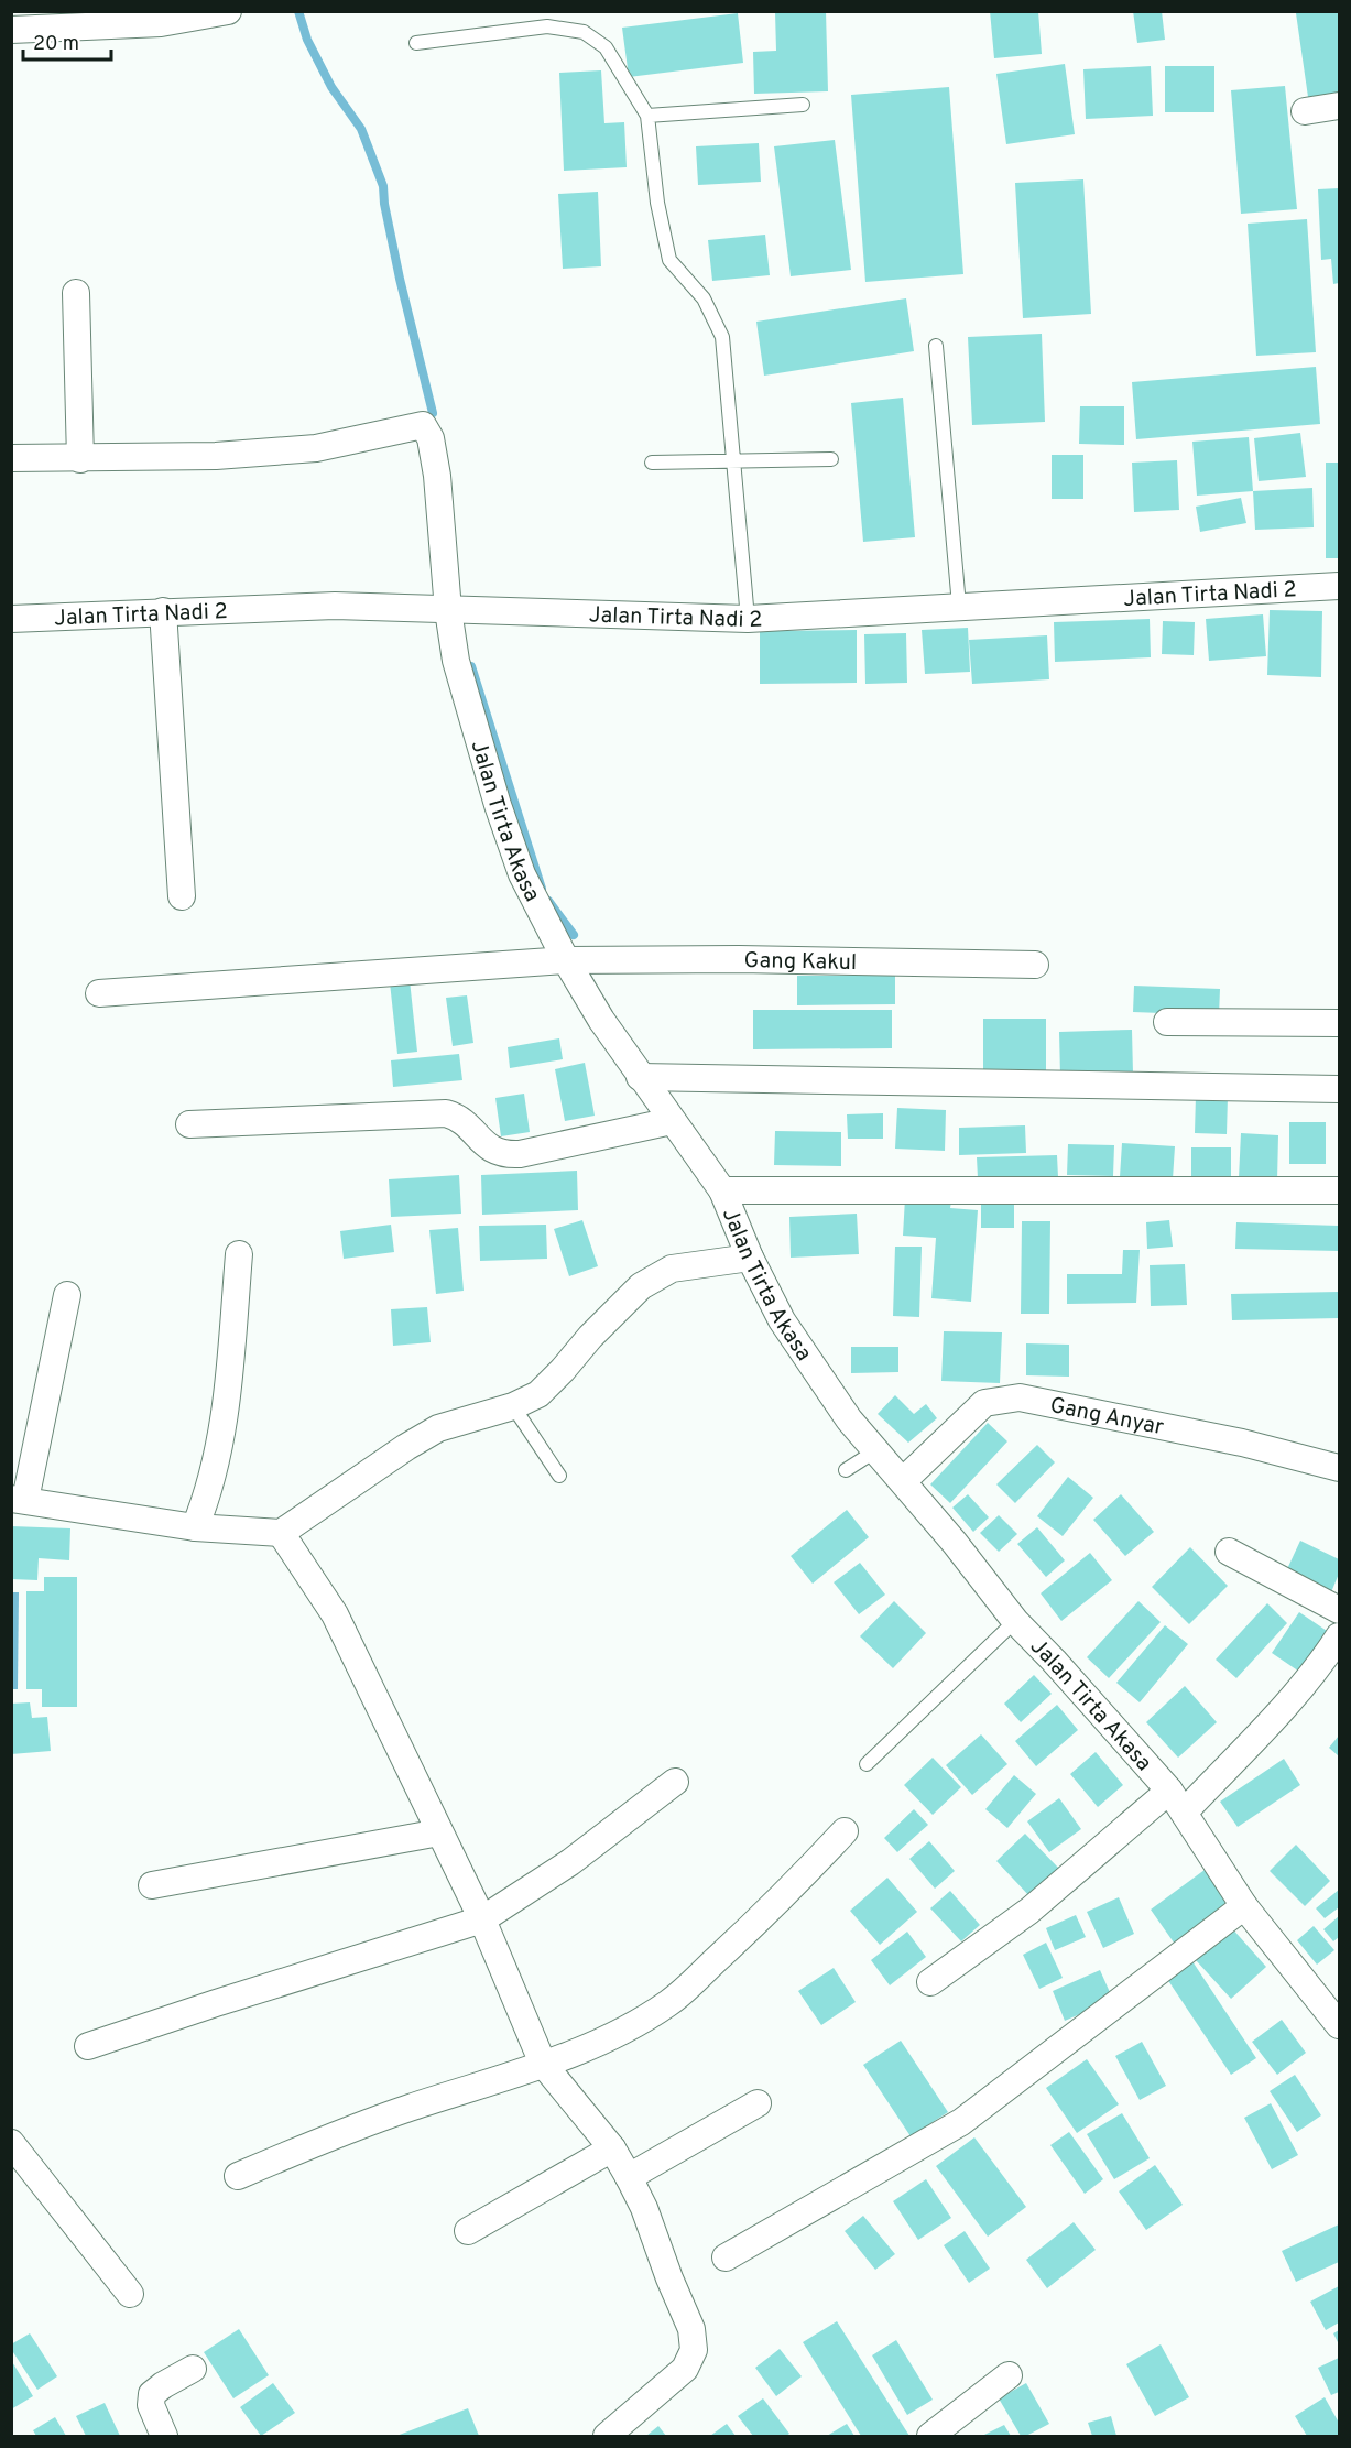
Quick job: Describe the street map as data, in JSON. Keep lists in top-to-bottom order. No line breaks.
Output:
{"streets":{"street":["Jalan Tirta Nadi 2","Jalan Tirta Akasa","Gang Kakul","Gang Anyar"]},"crossings":[["Jalan Tirta Nadi 2","Jalan Tirta Akasa"],["Jalan Tirta Akasa","Gang Kakul"],["Jalan Tirta Akasa","Gang Anyar"]],"scale_bar":"20 m"}
